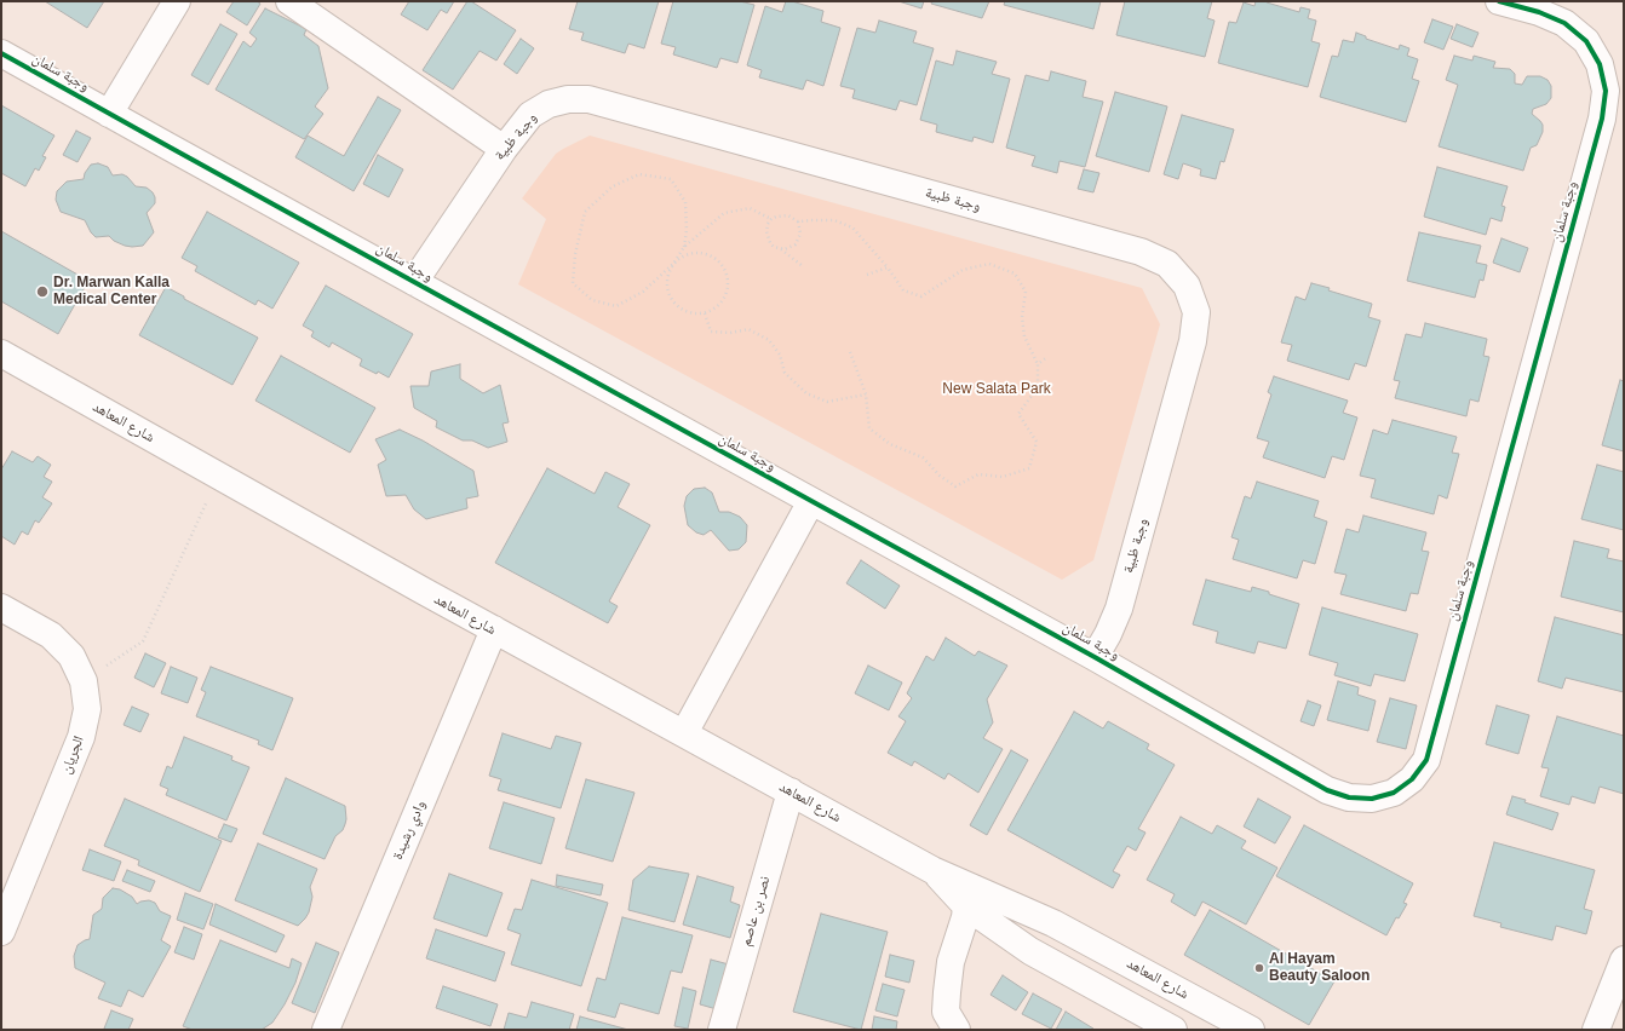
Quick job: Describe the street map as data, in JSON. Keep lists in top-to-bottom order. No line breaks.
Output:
{"streets":{"street":["وجبة سلمان","وجبة ظبية","شارع المعاهد","الجريان","وادي رشيدة","نصر بن عاصم"]},"crossings":[["وجبة سلمان","وجبة ظبية"],["شارع المعاهد","وادي رشيدة"],["شارع المعاهد","نصر بن عاصم"]],"parks":["New Salata Park"],"places":["Dr. Marwan Kalla Medical Center","Al Hayam Beauty Saloon"]}
